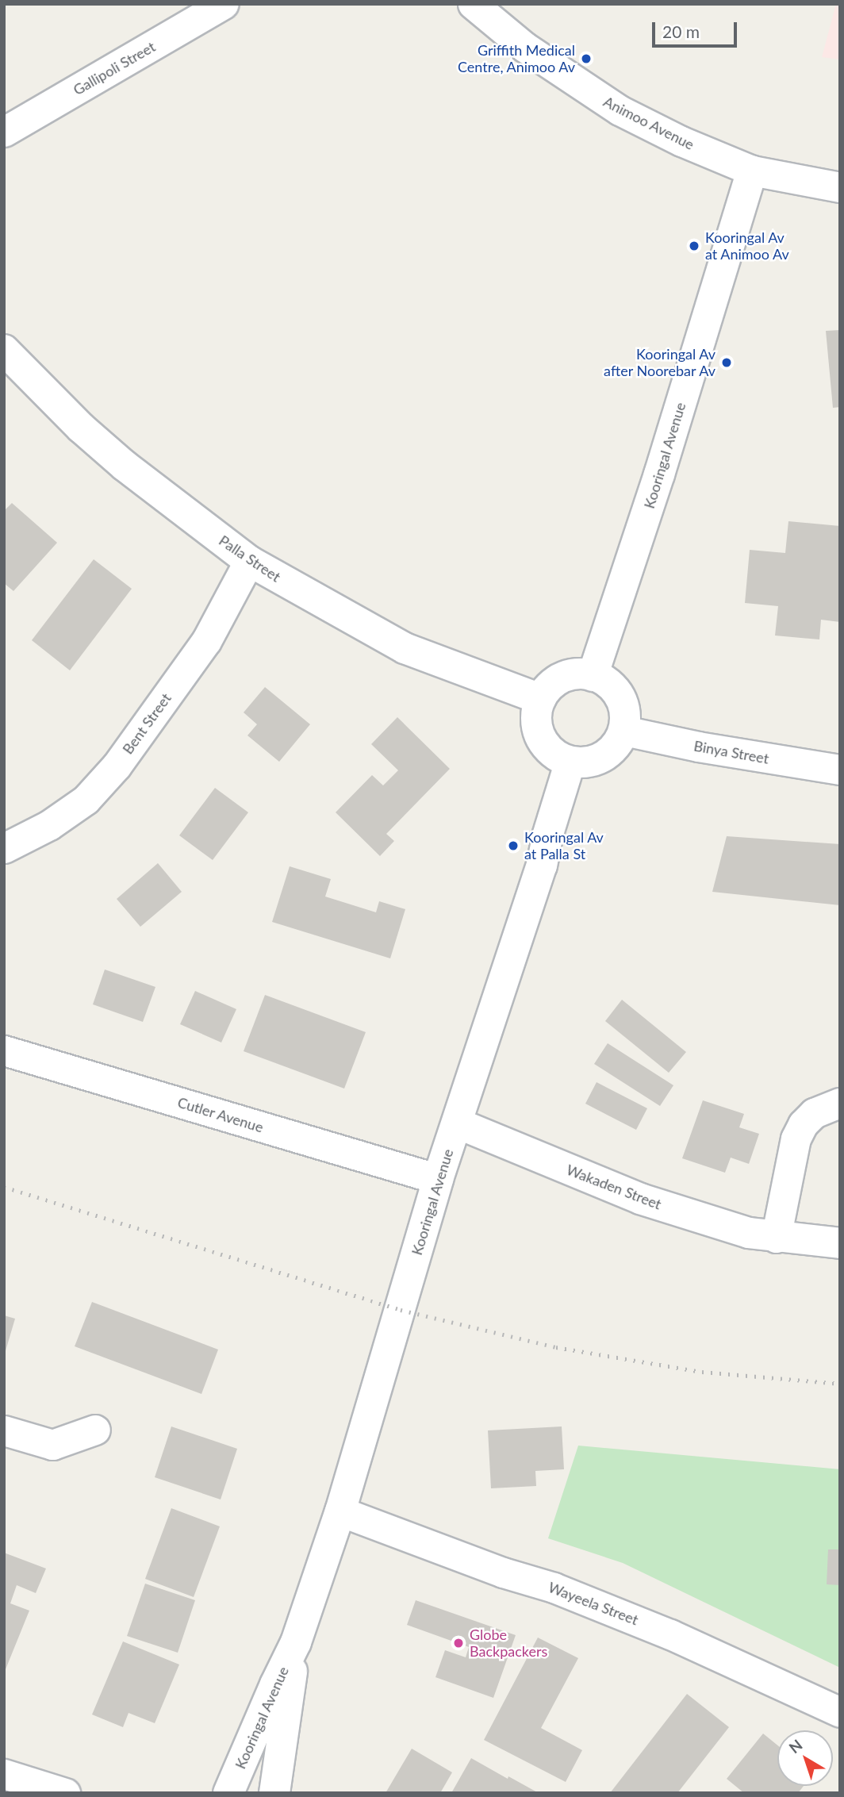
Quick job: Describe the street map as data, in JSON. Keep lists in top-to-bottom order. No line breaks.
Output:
{"streets":{"street":["Gallipoli Street","Animoo Avenue","Kooringal Avenue","Palla Street","Bent Street","Binya Street","Cutler Avenue","Wakaden Street","Wayeela Street"]},"crossings":[["Animoo Avenue","Kooringal Avenue"],["Kooringal Avenue","Palla Street"],["Kooringal Avenue","Binya Street"],["Kooringal Avenue","Cutler Avenue"],["Kooringal Avenue","Wakaden Street"],["Kooringal Avenue","Wayeela Street"],["Palla Street","Bent Street"],["Palla Street","Binya Street"]],"places":["Griffith Medical Centre, Animoo Av","Kooringal Av at Animoo Av","Kooringal Av after Noorebar Av","Kooringal Av at Palla St","Globe Backpackers"],"scale_bar":"20 m","north":"top left"}
